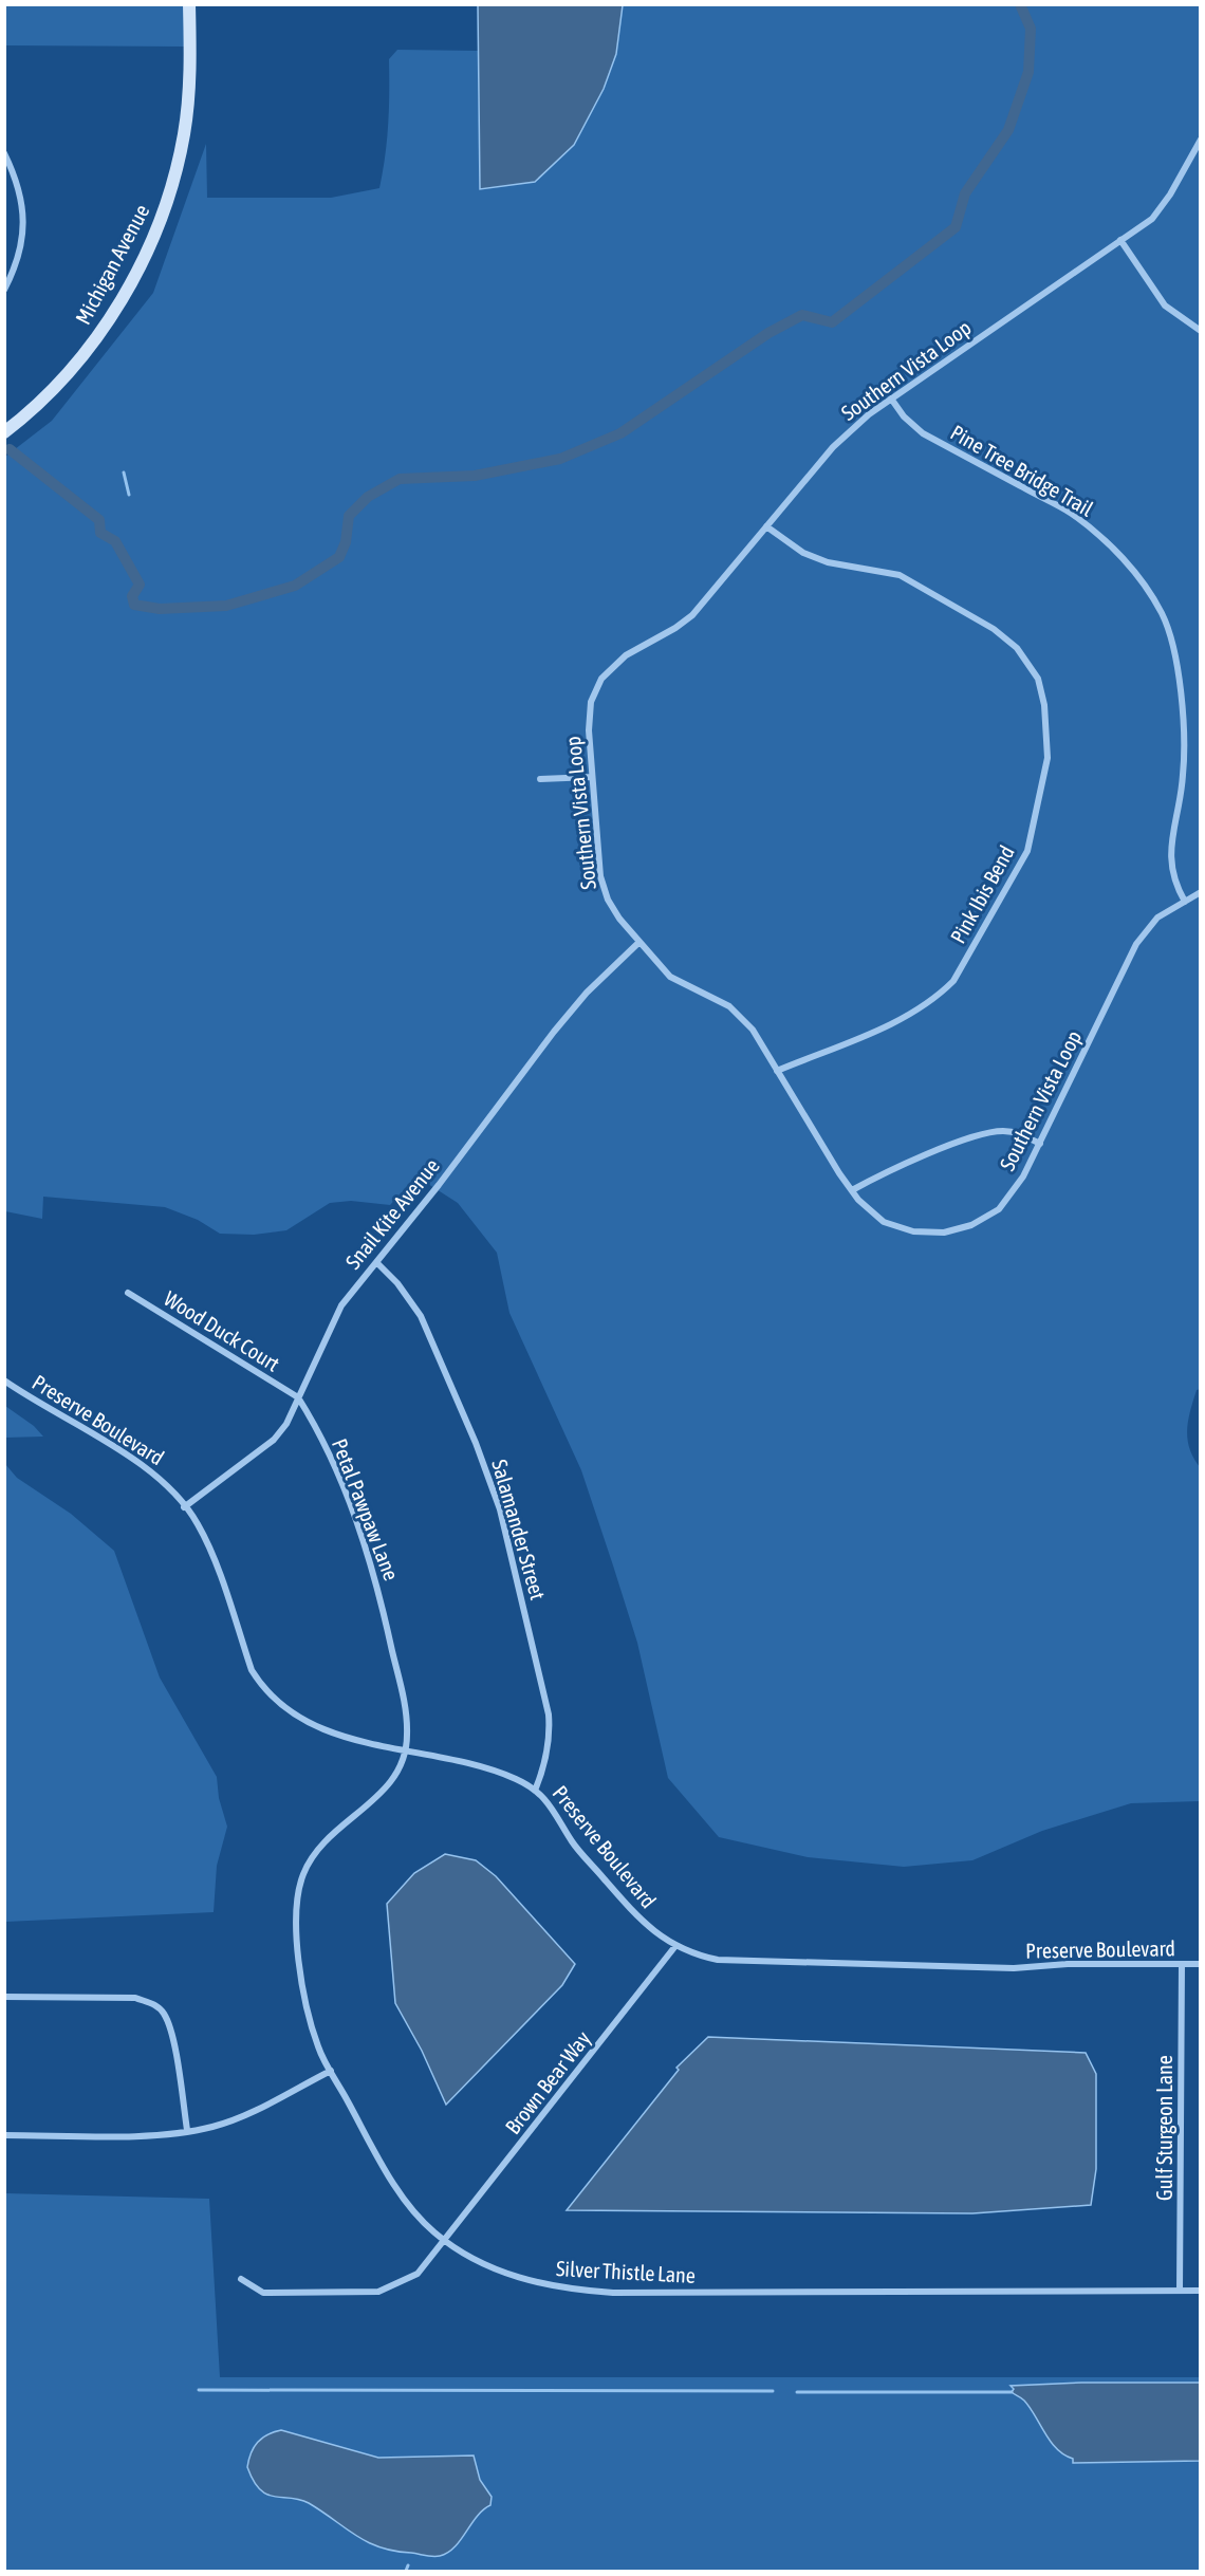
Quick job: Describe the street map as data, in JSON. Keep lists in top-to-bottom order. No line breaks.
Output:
{"streets":{"street":["Michigan Avenue","Southern Vista Loop","Pine Tree Bridge Trail","Pink Ibis Bend","Snail Kite Avenue","Wood Duck Court","Preserve Boulevard","Petal Pawpaw Lane","Salamander Street","Brown Bear Way","Gulf Sturgeon Lane","Silver Thistle Lane"]},"crossings":[["Southern Vista Loop","Pine Tree Bridge Trail"],["Southern Vista Loop","Pink Ibis Bend"],["Southern Vista Loop","Snail Kite Avenue"],["Snail Kite Avenue","Wood Duck Court"],["Snail Kite Avenue","Preserve Boulevard"],["Snail Kite Avenue","Petal Pawpaw Lane"],["Snail Kite Avenue","Salamander Street"],["Wood Duck Court","Petal Pawpaw Lane"],["Preserve Boulevard","Petal Pawpaw Lane"],["Preserve Boulevard","Salamander Street"],["Preserve Boulevard","Brown Bear Way"],["Preserve Boulevard","Gulf Sturgeon Lane"],["Preserve Boulevard","Silver Thistle Lane"],["Petal Pawpaw Lane","Silver Thistle Lane"],["Brown Bear Way","Silver Thistle Lane"],["Gulf Sturgeon Lane","Silver Thistle Lane"]]}
